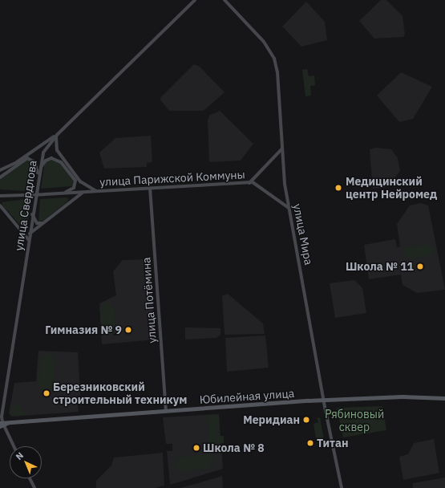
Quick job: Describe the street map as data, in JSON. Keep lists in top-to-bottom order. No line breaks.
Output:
{"streets":{"main road":["улица Парижской Коммуны","улица Свердлова","улица Мира","улица Потёмина","Юбилейная улица"]},"crossings":[["улица Парижской Коммуны","улица Мира"],["улица Парижской Коммуны","улица Потёмина"],["улица Свердлова","Юбилейная улица"],["улица Мира","Юбилейная улица"],["улица Потёмина","Юбилейная улица"]],"parks":["Рябиновый сквер"],"places":["Медицинский центр Нейромед","Школа № 11","Гимназия № 9","Березниковский строительный техникум","Меридиан","Титан","Школа № 8"],"north":"top left"}
